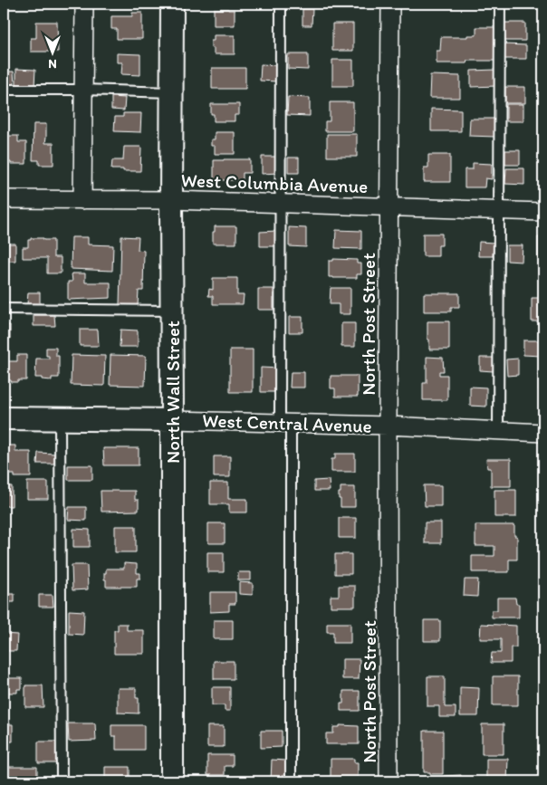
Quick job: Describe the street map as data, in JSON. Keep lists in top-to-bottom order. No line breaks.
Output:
{"streets":{"street":["West Columbia Avenue","North Post Street","North Wall Street","West Central Avenue"]},"crossings":[["West Columbia Avenue","North Post Street"],["West Columbia Avenue","North Wall Street"],["North Post Street","West Central Avenue"],["North Wall Street","West Central Avenue"]],"north":"bottom"}
